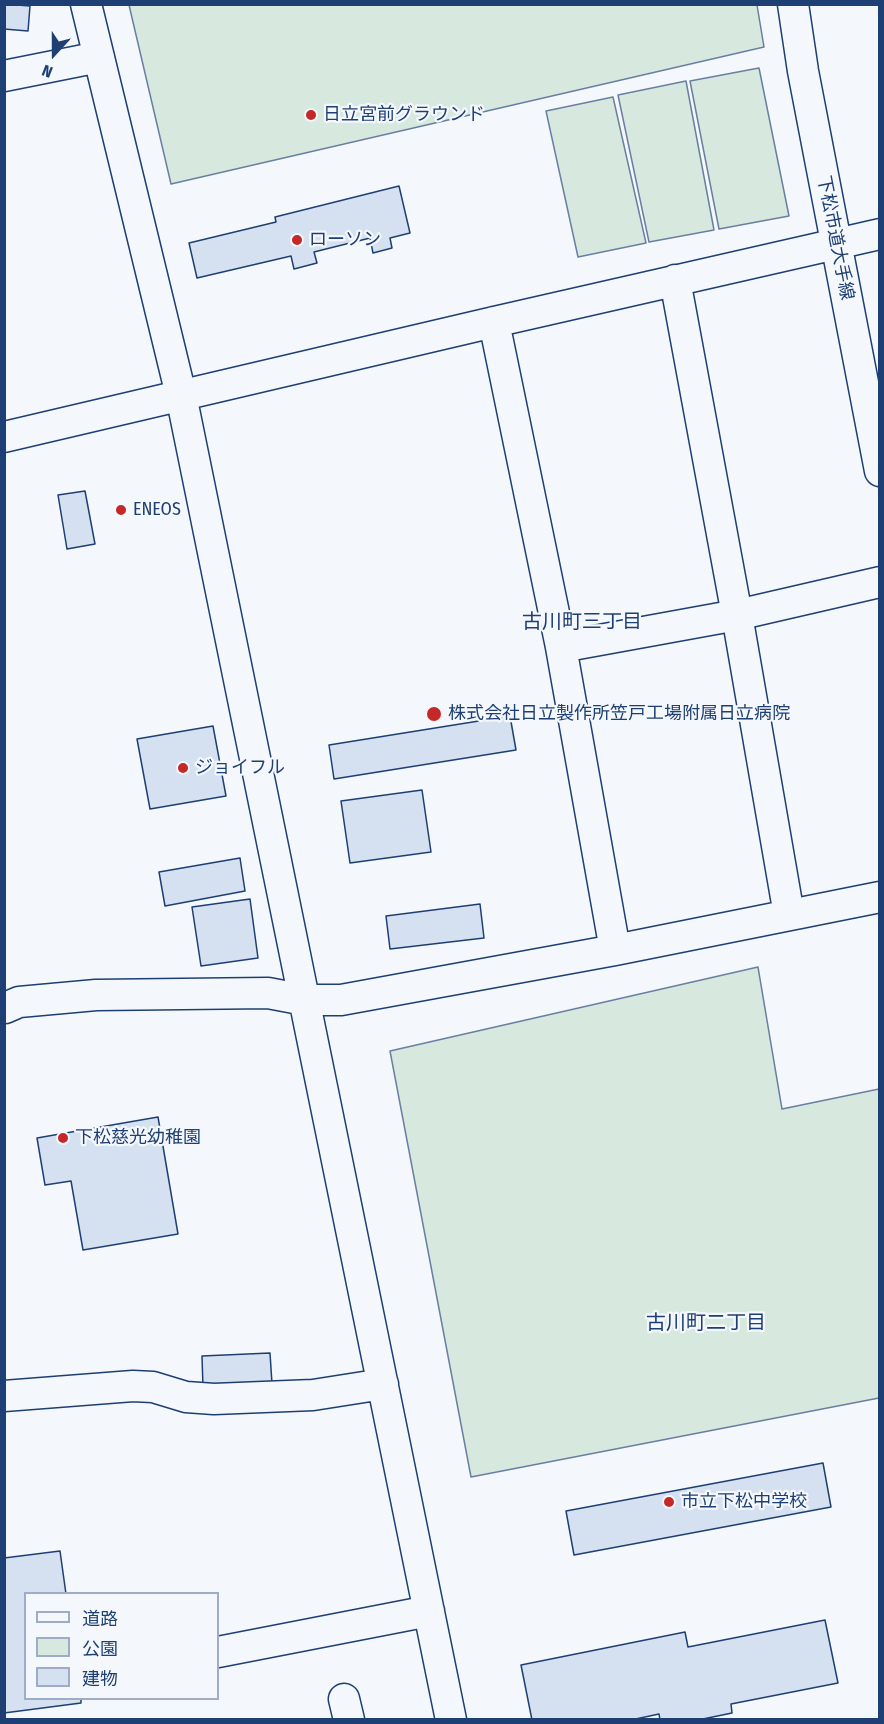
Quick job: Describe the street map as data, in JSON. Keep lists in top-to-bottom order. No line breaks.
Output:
{"streets":{"street":["下松市道大手線"]},"districts":["古川町三丁目","古川町二丁目"],"places":["日立宮前グラウンド","ローソン","ENEOS","株式会社日立製作所笠戸工場附属日立病院","ジョイフル","下松慈光幼稚園","市立下松中学校"],"legend":["道路","公園","建物"],"north":"bottom"}
